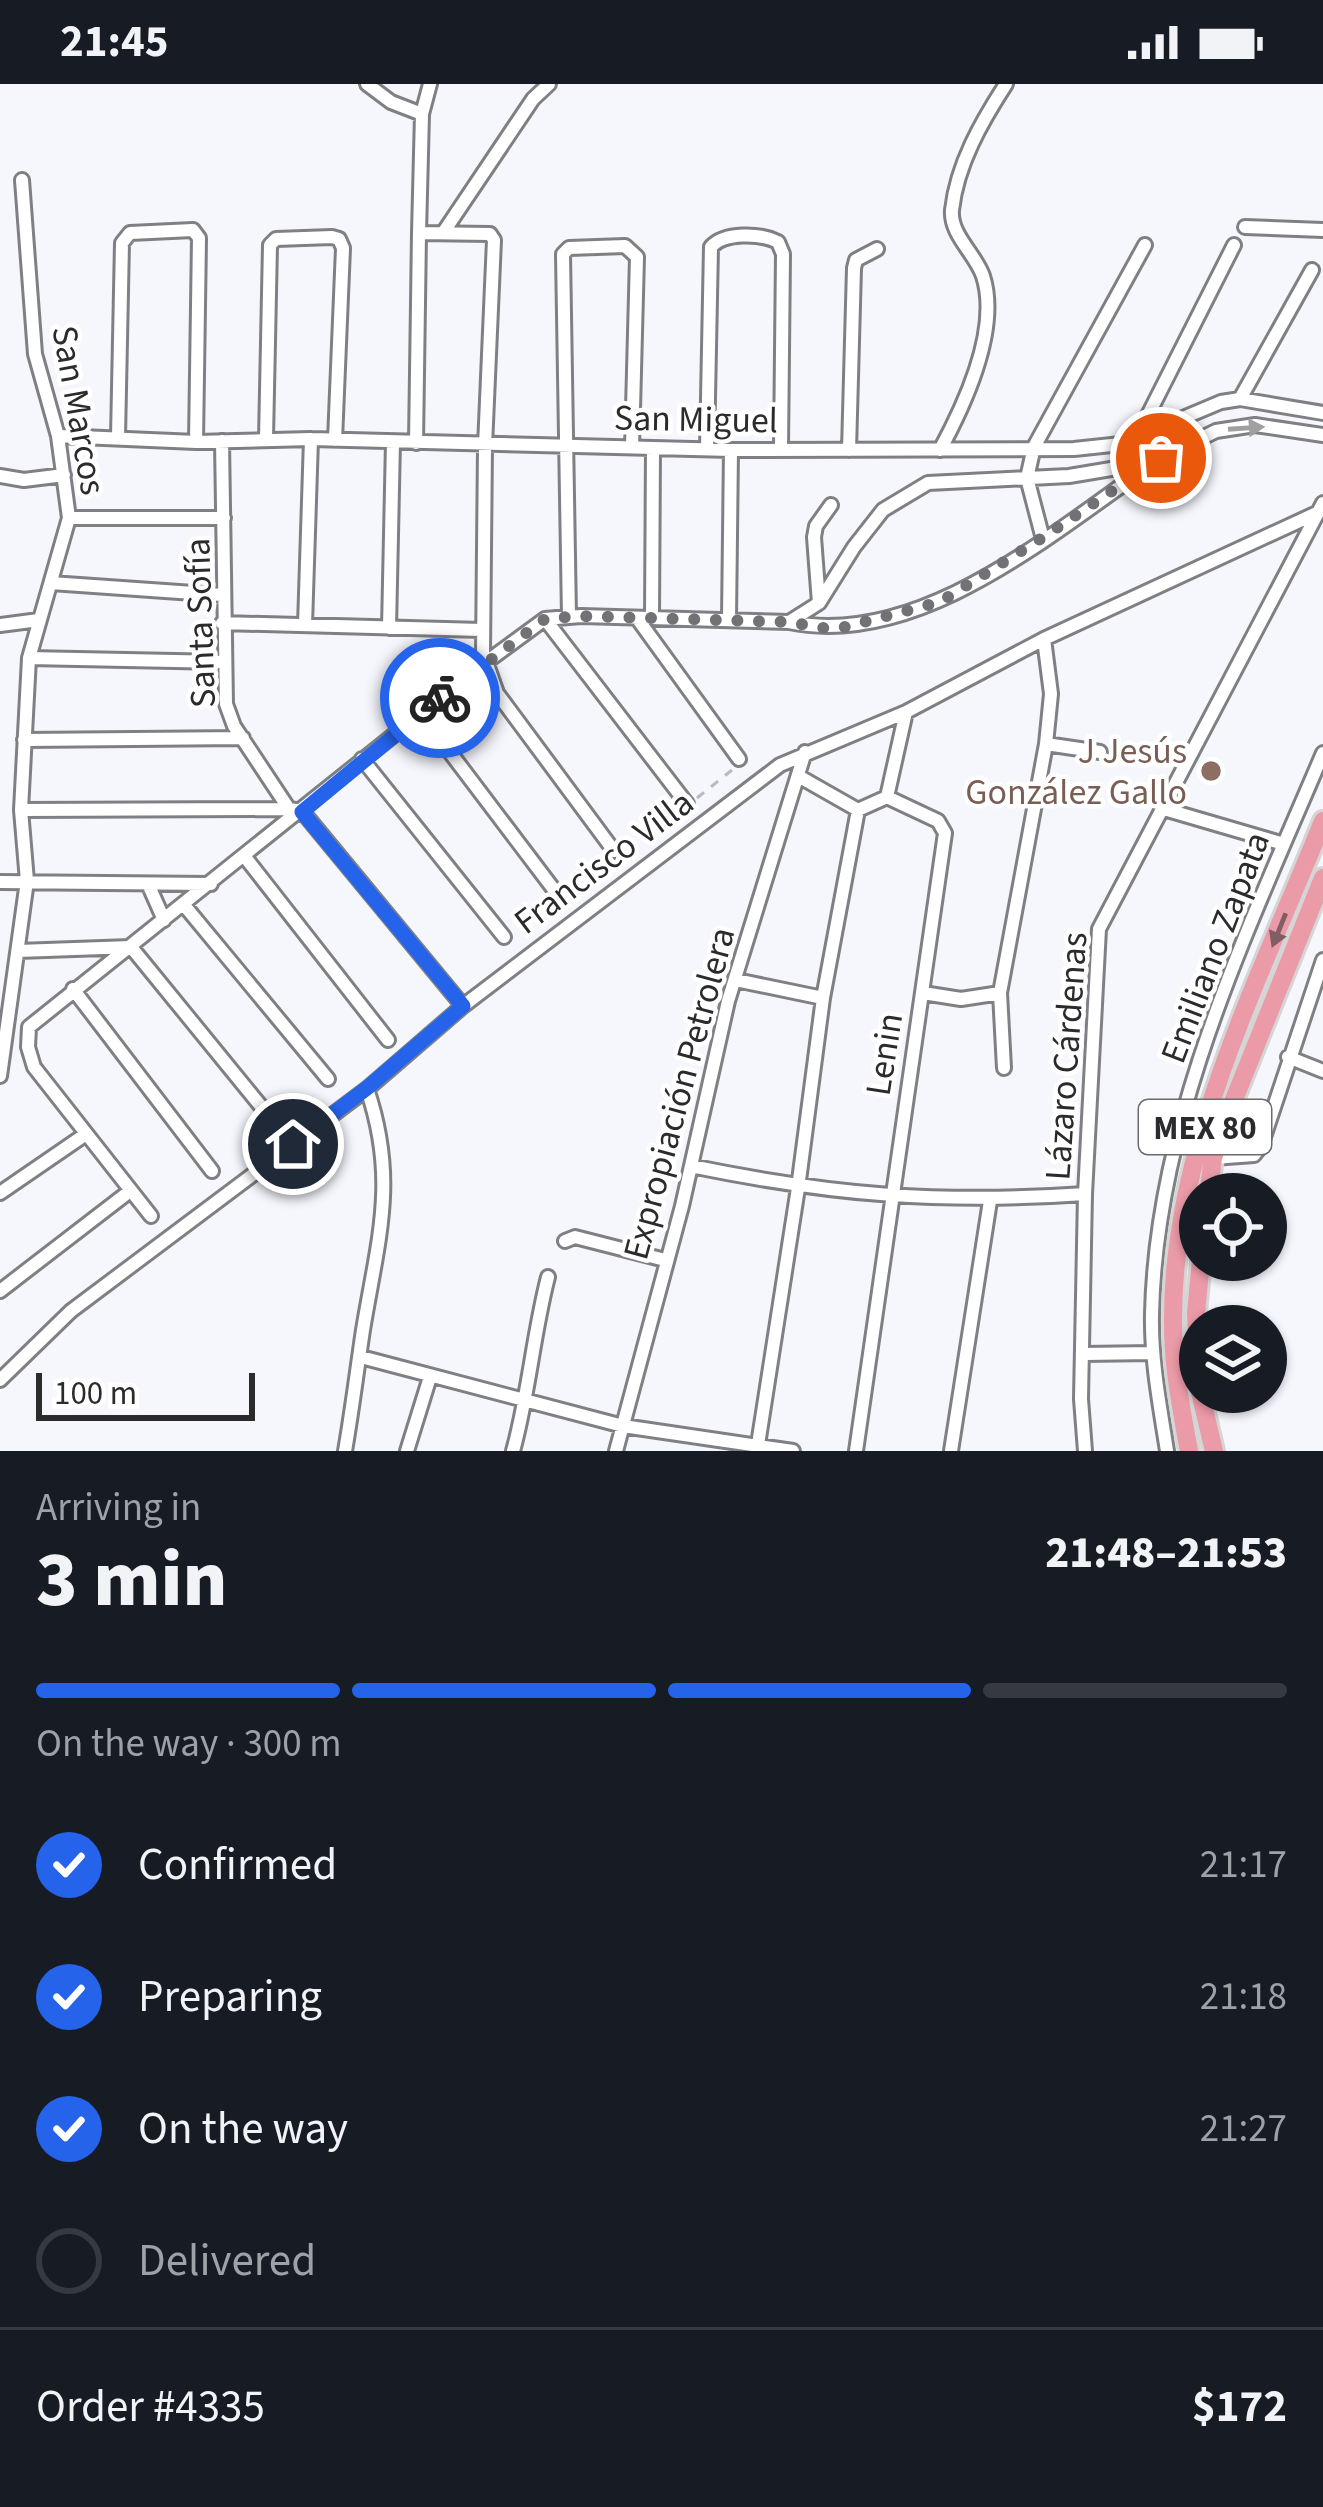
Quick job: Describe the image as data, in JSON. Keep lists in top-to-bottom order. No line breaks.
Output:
{"streets":{"main road":["MEX 80"],"street":["San Marcos","San Miguel","Santa Sofía","Francisco Villa","Emiliano Zapata","Lenin","Lázaro Cárdenas","Expropiación Petrolera"]},"crossings":[["San Marcos","San Miguel"],["San Miguel","Santa Sofía"],["Santa Sofía","Francisco Villa"],["Francisco Villa","Lázaro Cárdenas"],["Francisco Villa","Expropiación Petrolera"]],"places":["J Jesús González Gallo"],"scale_bar":"100 m","page":{"status":"21:45","scale":"100 m","heading":["3 min","Arriving in","21:48–21:53"],"panel":["Order #4335","$172"],"bar":"On the way · 300 m","list":[["Confirmed","21:17"],["Preparing","21:18"],["On the way","21:27"],"Delivered"]}}
